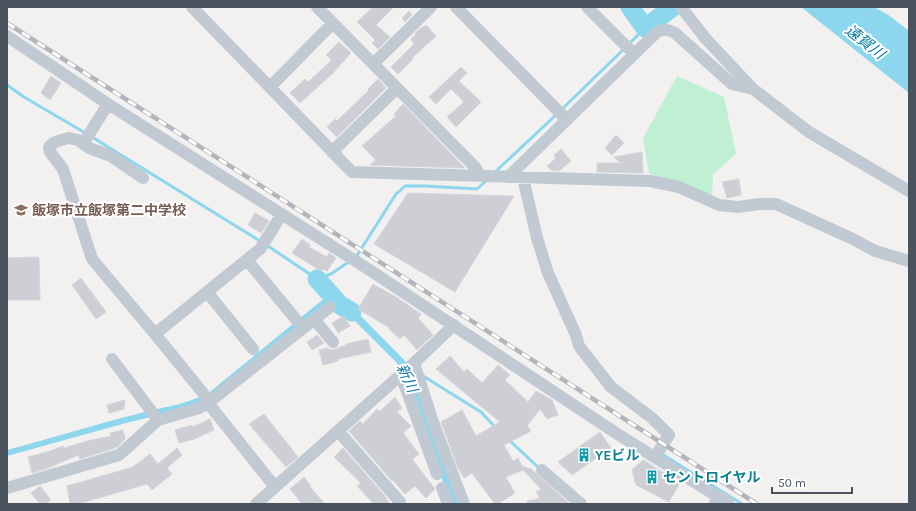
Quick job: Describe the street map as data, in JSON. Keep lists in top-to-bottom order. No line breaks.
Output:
{"water":["遠賀川","新川"],"places":{"school or university":["飯塚市立飯塚第二中学校"],"building":["YEビル","セントロイヤル"]},"scale_bar":"50 m"}
